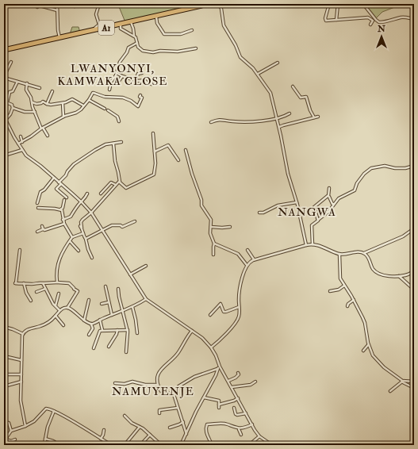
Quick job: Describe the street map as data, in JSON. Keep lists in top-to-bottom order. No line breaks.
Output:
{"streets":{"highway":["A1"]},"districts":["LWANYONYI, KAMWAKA CLOSE","NANGWA","NAMUYENJE"],"north":"top"}
